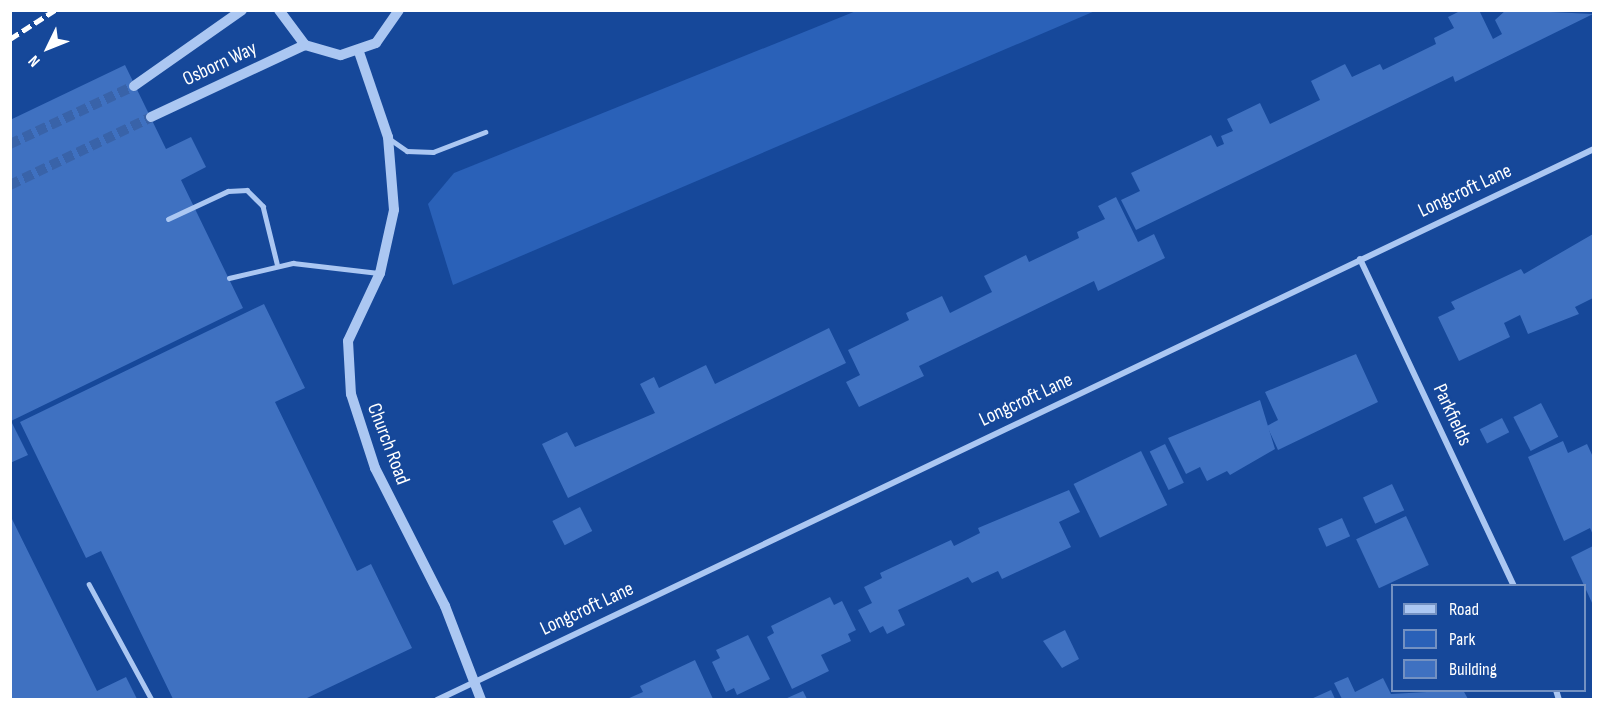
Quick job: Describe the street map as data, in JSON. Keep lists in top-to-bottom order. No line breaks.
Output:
{"streets":{"street":["Osborn Way","Longcroft Lane","Parkfields","Church Road"]},"crossings":[["Longcroft Lane","Parkfields"],["Longcroft Lane","Church Road"]],"legend":["Road","Park","Building"],"north":"bottom left"}
